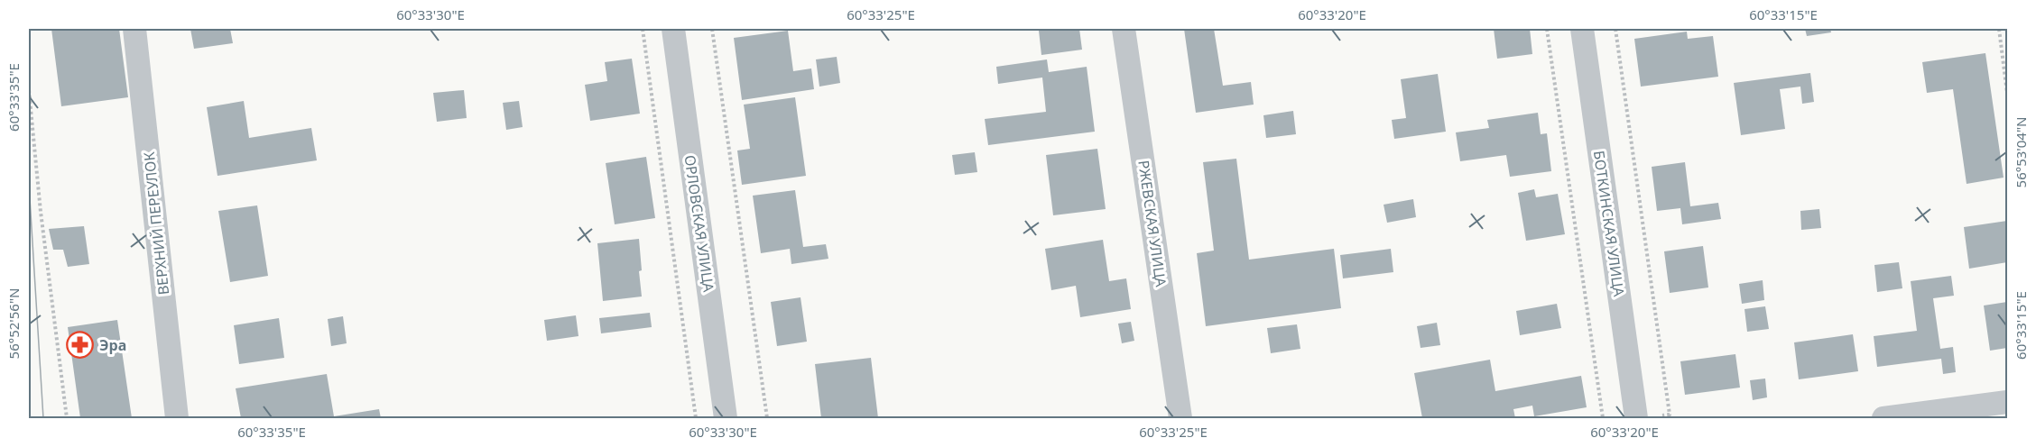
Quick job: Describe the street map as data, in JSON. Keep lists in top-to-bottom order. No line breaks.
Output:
{"streets":{"street":["ВЕРХНИЙ ПЕРЕУЛОК","ОРЛОВСКАЯ УЛИЦА","РЖЕВСКАЯ УЛИЦА","БОТКИНСКАЯ УЛИЦА"]},"places":{"pharmacy":["Эра"]},"coordinates":["60°33'30\"E","60°33'25\"E","60°33'20\"E","60°33'15\"E","60°33'35\"E","56°53'04\"N","56°52'56\"N"]}
